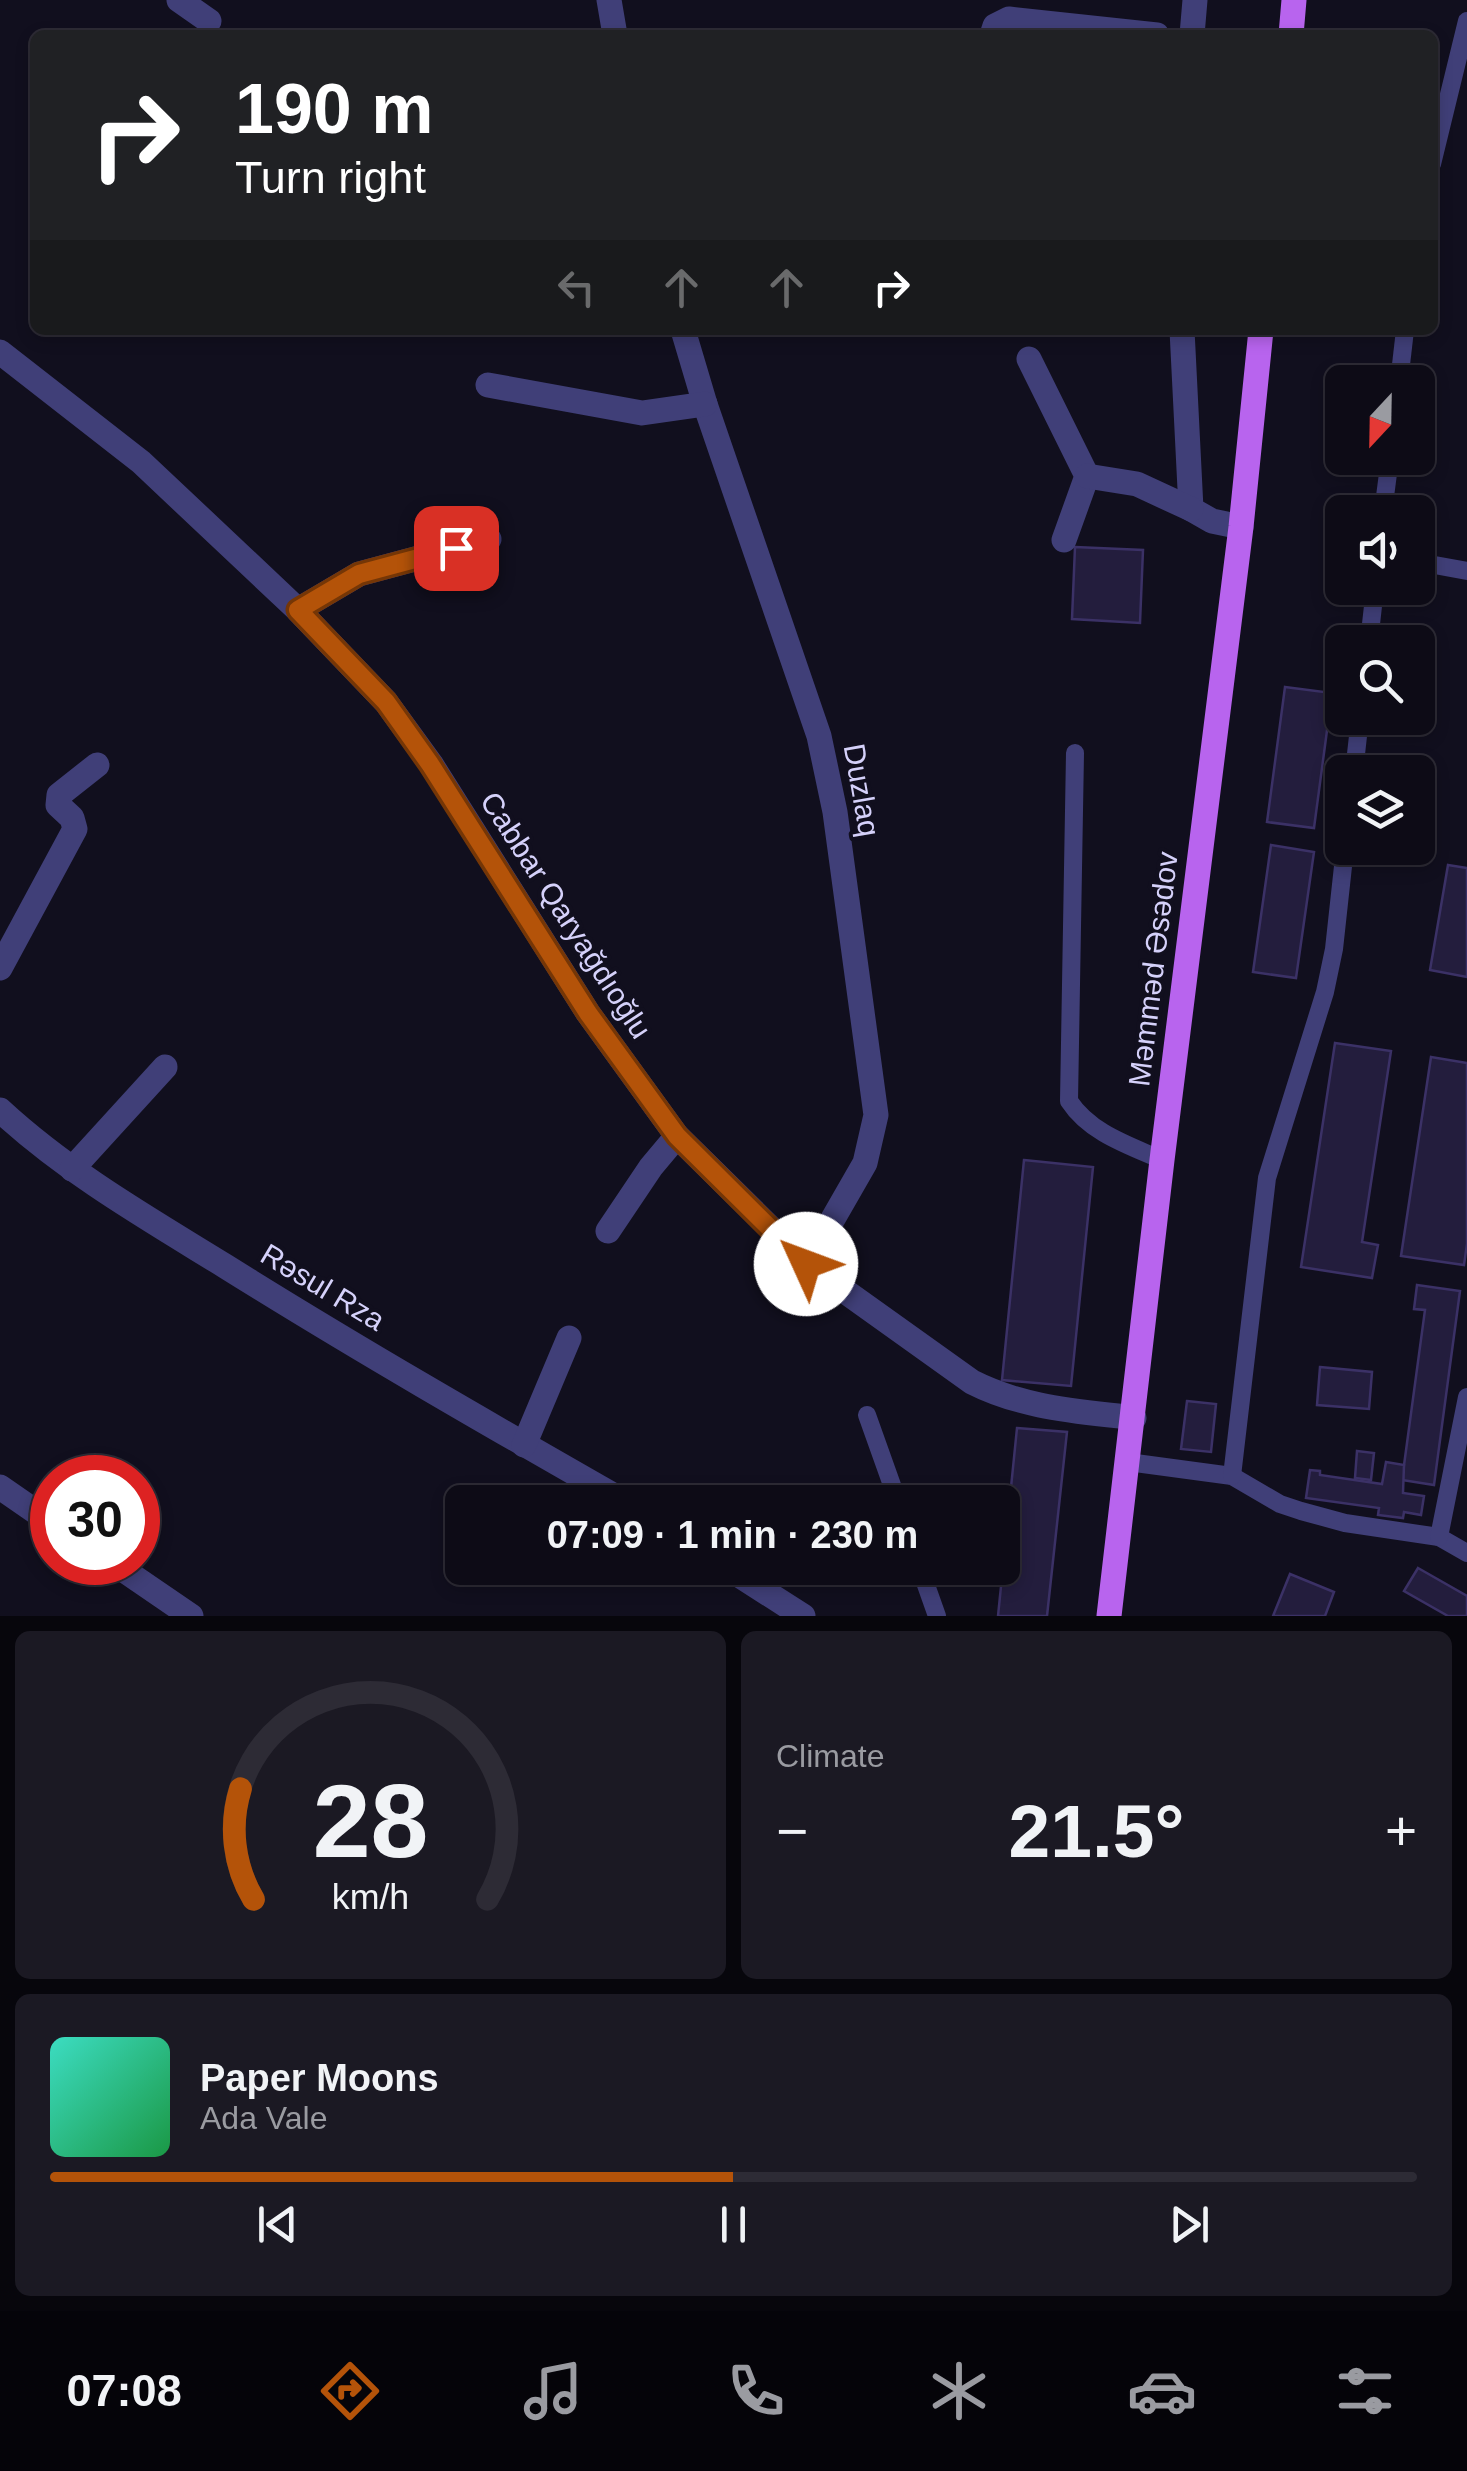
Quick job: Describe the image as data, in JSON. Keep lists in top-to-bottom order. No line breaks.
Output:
{"streets":{"main road":["Məmməd Əsədov"],"street":["Duzlaq","Cabbar Qaryağdıoğlu","Rəsul Rza"]},"crossings":[["Duzlaq","Cabbar Qaryağdıoğlu"],["Cabbar Qaryağdıoğlu","Məmməd Əsədov"]],"north":"bottom","page":{"turn":["190 m","Turn right"],"limit":"30","trip":"07:09 · 1 min · 230 m","tile":"Climate","heat":["−","21.5°","+"],"song":["Paper Moons","Ada Vale"],"tabs":"07:08","gauge":["28","km/h"]}}
